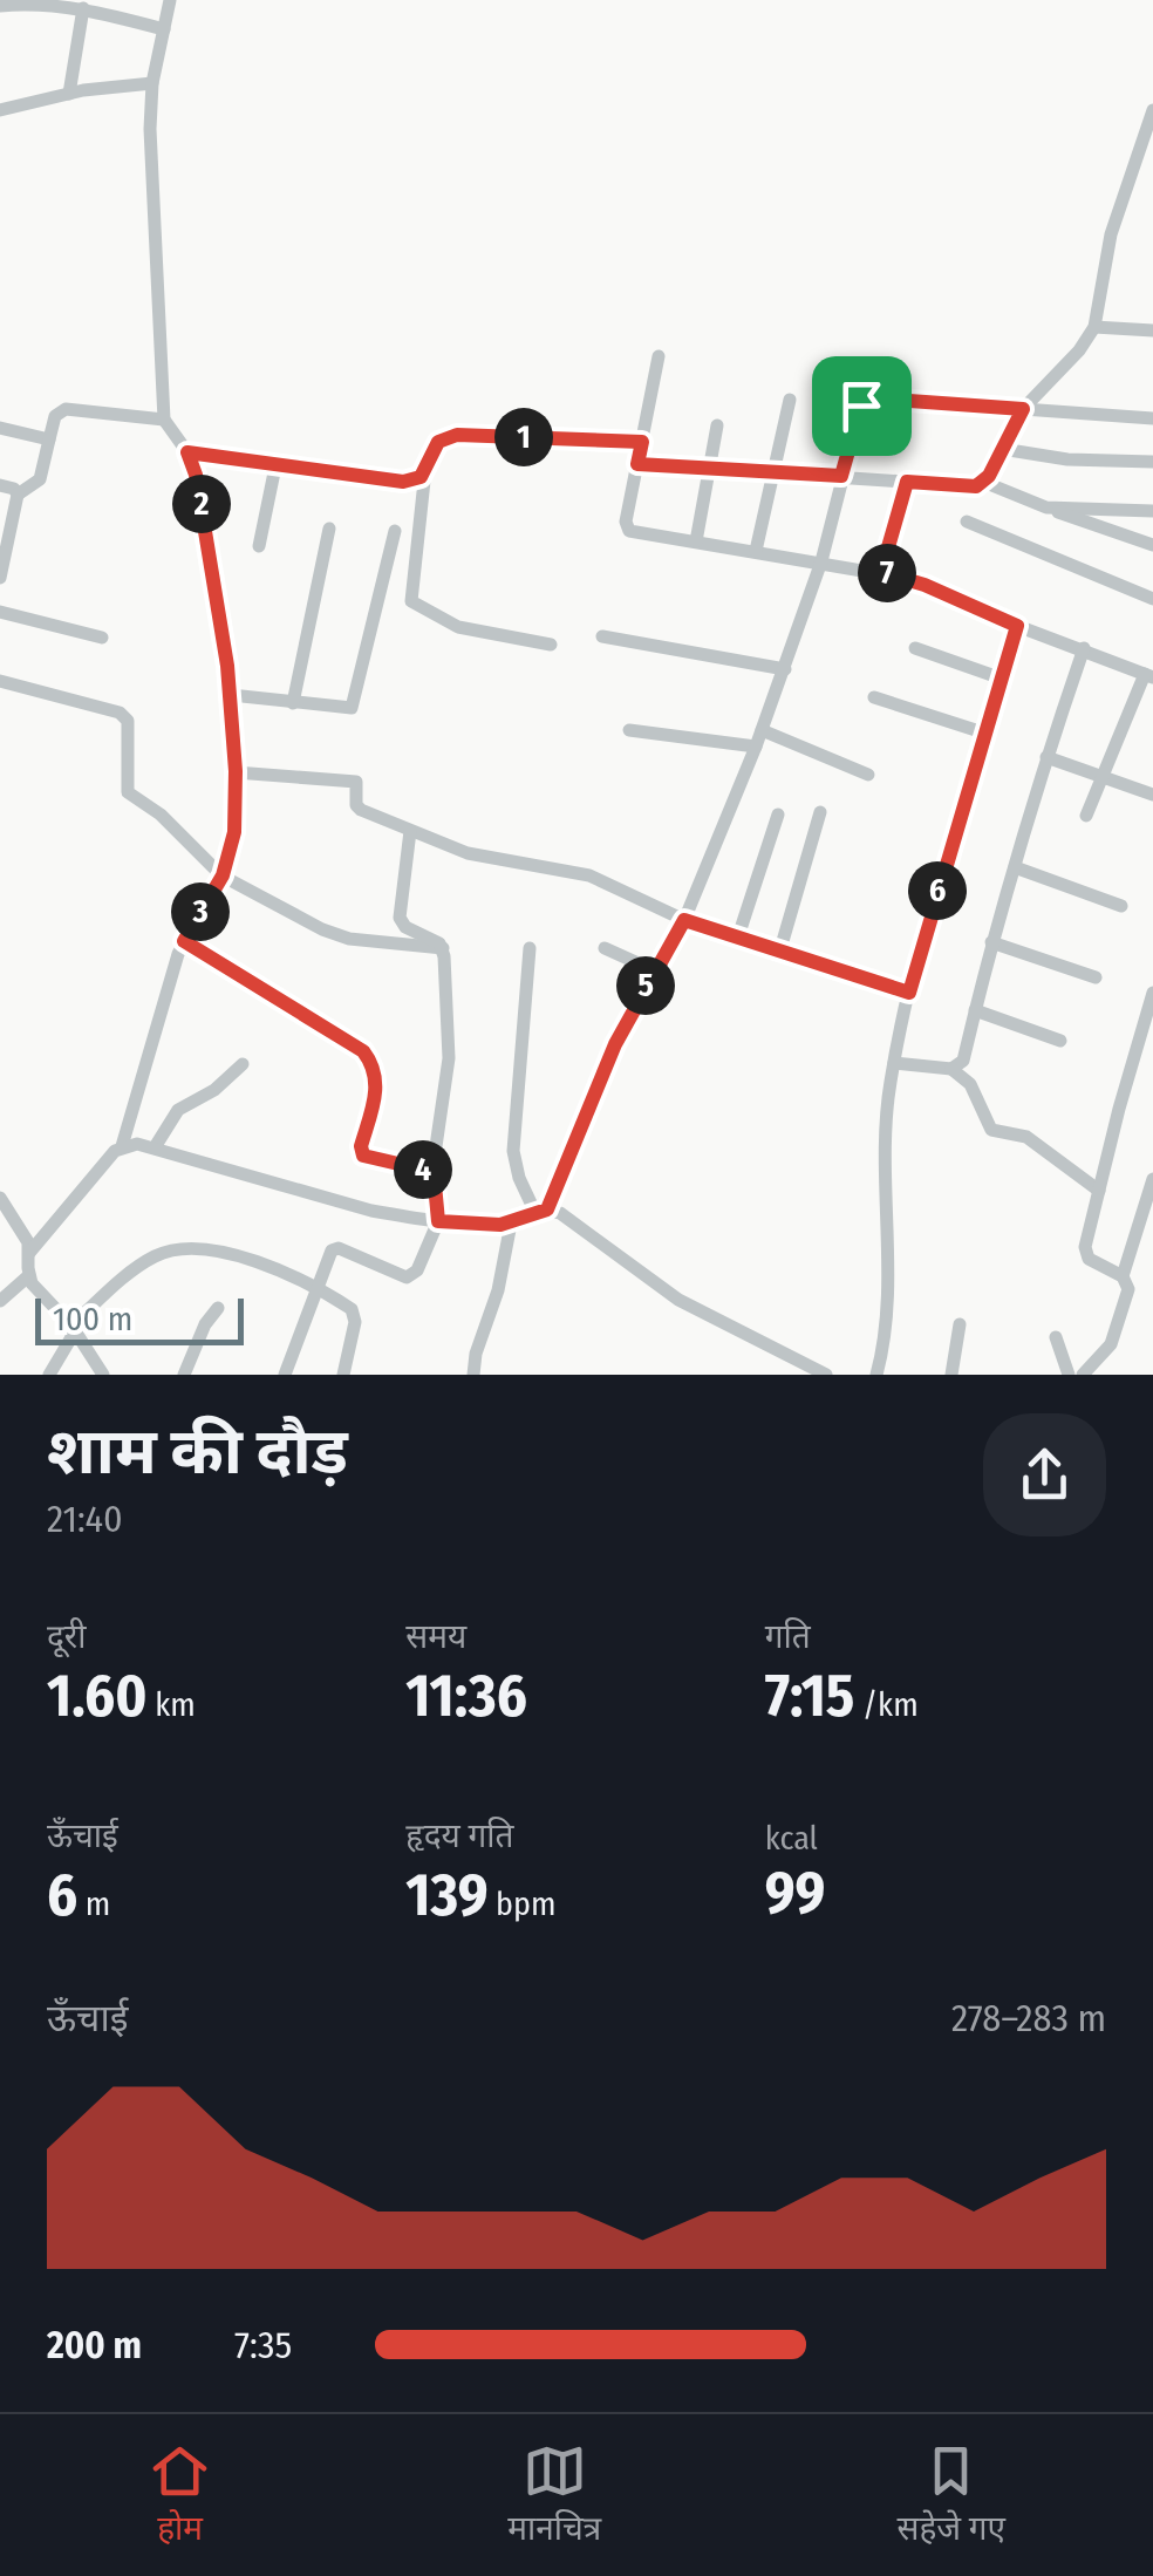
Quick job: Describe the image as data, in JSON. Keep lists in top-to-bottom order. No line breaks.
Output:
{"scale_bar":"100 m","page":{"pins":["1","2","7","6","3","5","4"],"scale":"100 m","heading":["शाम की दौड़","21:40"],"stats":[["दूरी","1.60 km"],["समय","11:36"],["गति","7:15 /km"],["ऊँचाई","6 m"],["हृदय गति","139 bpm"],["kcal","99"]],"chart":["ऊँचाई","278–283 m"],"list":[{"name":"200 m","note":"7:35"}],"tabs":["होम","मानचित्र","सहेजे गए"]}}
